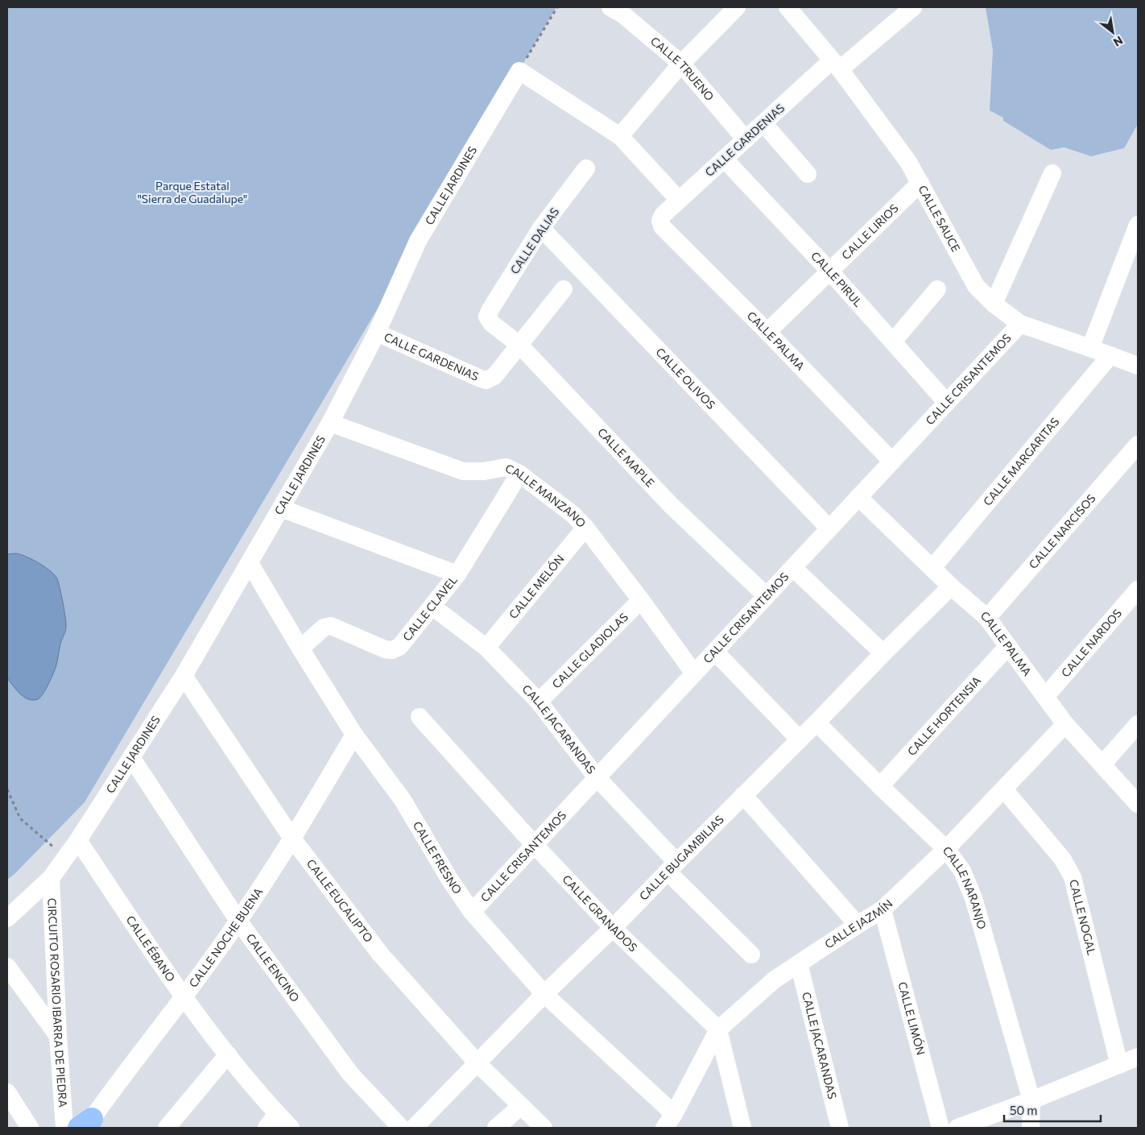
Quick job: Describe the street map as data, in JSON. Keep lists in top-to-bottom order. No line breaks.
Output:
{"streets":{"street":["CALLE TRUENO","CALLE GARDENIAS","CALLE JARDINES","CALLE SAUCE","CALLE LIRIOS","CALLE DALIAS","CALLE PIRUL","CALLE PALMA","CALLE OLIVOS","CALLE CRISANTEMOS","CALLE MAPLE","CALLE MARGARITAS","CALLE MANZANO","CALLE NARCISOS","CALLE MELÓN","CALLE CLAVEL","CALLE NARDOS","CALLE GLADIOLAS","CALLE HORTENSIA","CALLE JACARANDAS","CALLE BUGAMBILIAS","CALLE FRESNO","CALLE NARANJO","CALLE EUCALIPTO","CALLE GRANADOS","CALLE NOGAL","CALLE JAZMÍN","CALLE NOCHE BUENA","CALLE ÉBANO","CALLE ENCINO","CIRCUITO ROSARIO IBARRA DE PIEDRA","CALLE LIMÓN"]},"crossings":[["CALLE TRUENO","CALLE GARDENIAS"],["CALLE GARDENIAS","CALLE JARDINES"],["CALLE GARDENIAS","CALLE SAUCE"],["CALLE GARDENIAS","CALLE PIRUL"],["CALLE GARDENIAS","CALLE PALMA"],["CALLE GARDENIAS","CALLE MAPLE"],["CALLE JARDINES","CALLE MANZANO"],["CALLE JARDINES","CALLE FRESNO"],["CALLE JARDINES","CALLE EUCALIPTO"],["CALLE JARDINES","CALLE ÉBANO"],["CALLE JARDINES","CALLE ENCINO"],["CALLE JARDINES","CIRCUITO ROSARIO IBARRA DE PIEDRA"],["CALLE SAUCE","CALLE LIRIOS"],["CALLE SAUCE","CALLE CRISANTEMOS"],["CALLE SAUCE","CALLE MARGARITAS"],["CALLE LIRIOS","CALLE PIRUL"],["CALLE LIRIOS","CALLE PALMA"],["CALLE DALIAS","CALLE OLIVOS"],["CALLE DALIAS","CALLE MAPLE"],["CALLE PIRUL","CALLE CRISANTEMOS"],["CALLE PALMA","CALLE CRISANTEMOS"],["CALLE PALMA","CALLE MARGARITAS"],["CALLE PALMA","CALLE NARCISOS"],["CALLE PALMA","CALLE NARDOS"],["CALLE PALMA","CALLE HORTENSIA"],["CALLE PALMA","CALLE BUGAMBILIAS"],["CALLE PALMA","CALLE JAZMÍN"],["CALLE OLIVOS","CALLE CRISANTEMOS"],["CALLE CRISANTEMOS","CALLE MAPLE"],["CALLE CRISANTEMOS","CALLE MANZANO"],["CALLE CRISANTEMOS","CALLE JACARANDAS"],["CALLE CRISANTEMOS","CALLE FRESNO"],["CALLE CRISANTEMOS","CALLE GRANADOS"],["CALLE MANZANO","CALLE MELÓN"],["CALLE MANZANO","CALLE CLAVEL"],["CALLE MANZANO","CALLE GLADIOLAS"],["CALLE MELÓN","CALLE JACARANDAS"],["CALLE CLAVEL","CALLE JACARANDAS"],["CALLE CLAVEL","CALLE FRESNO"],["CALLE GLADIOLAS","CALLE JACARANDAS"],["CALLE HORTENSIA","CALLE NARANJO"],["CALLE JACARANDAS","CALLE BUGAMBILIAS"],["CALLE JACARANDAS","CALLE JAZMÍN"],["CALLE BUGAMBILIAS","CALLE FRESNO"],["CALLE BUGAMBILIAS","CALLE NARANJO"],["CALLE BUGAMBILIAS","CALLE EUCALIPTO"],["CALLE BUGAMBILIAS","CALLE GRANADOS"],["CALLE FRESNO","CALLE JAZMÍN"],["CALLE FRESNO","CALLE NOCHE BUENA"],["CALLE NARANJO","CALLE JAZMÍN"],["CALLE EUCALIPTO","CALLE NOCHE BUENA"],["CALLE GRANADOS","CALLE JAZMÍN"],["CALLE NOGAL","CALLE JAZMÍN"],["CALLE JAZMÍN","CALLE LIMÓN"],["CALLE NOCHE BUENA","CALLE ÉBANO"],["CALLE NOCHE BUENA","CALLE ENCINO"]],"parks":["Parque Estatal \"Sierra de Guadalupe\""],"scale_bar":"50 m","north":"bottom right"}
